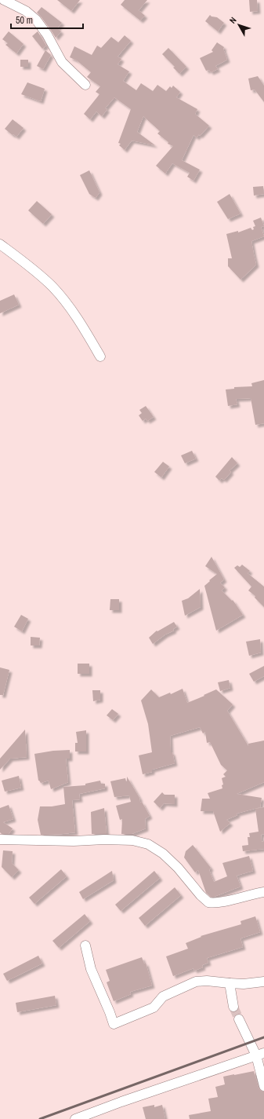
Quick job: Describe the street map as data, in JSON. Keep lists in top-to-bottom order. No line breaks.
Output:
{"scale_bar":"50 m","north":"top left"}
